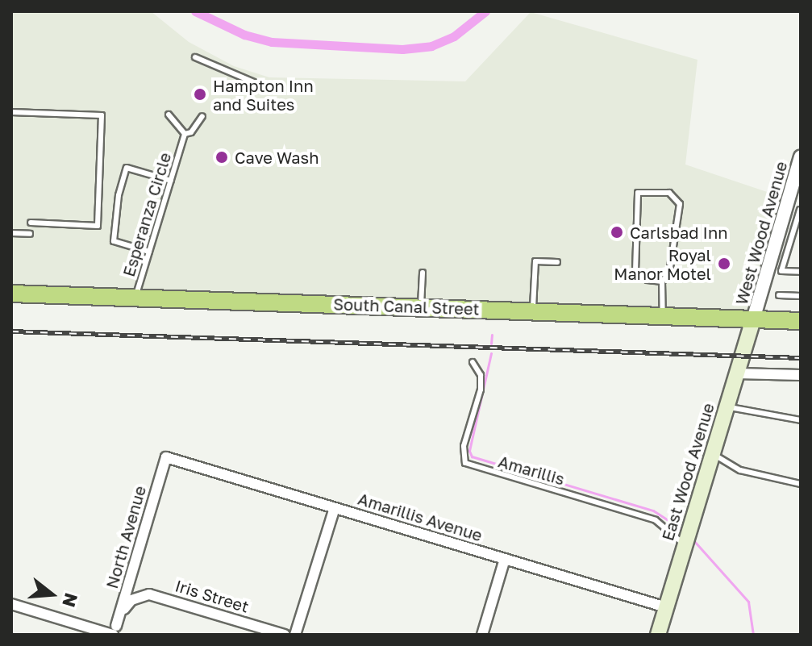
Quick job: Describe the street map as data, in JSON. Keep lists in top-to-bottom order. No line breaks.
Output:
{"streets":{"highway":["South Canal Street"],"main road":["East Wood Avenue"],"street":["West Wood Avenue","Amarillis Avenue","North Avenue","Iris Street"],"lane":["Esperanza Circle","Amarillis"]},"crossings":[["Esperanza Circle","South Canal Street"],["West Wood Avenue","South Canal Street"],["West Wood Avenue","East Wood Avenue"],["South Canal Street","East Wood Avenue"],["Amarillis","East Wood Avenue"],["East Wood Avenue","Amarillis Avenue"],["Amarillis Avenue","North Avenue"],["North Avenue","Iris Street"]],"places":["Hampton Inn and Suites","Cave Wash","Carlsbad Inn","Royal Manor Motel"],"north":"right"}
